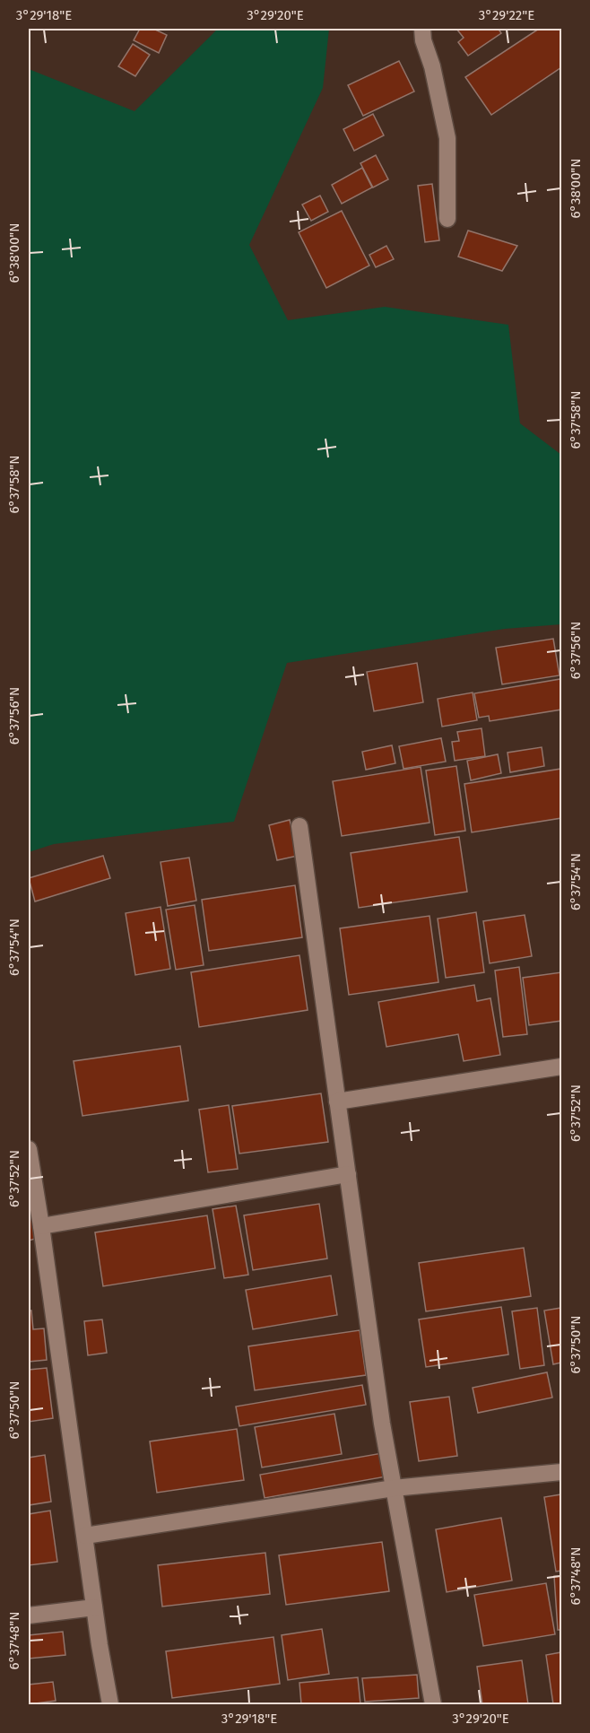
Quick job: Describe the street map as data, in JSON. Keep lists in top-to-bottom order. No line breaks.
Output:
{"coordinates":["3°29'18\"E","3°29'20\"E","3°29'22\"E","6°38'00\"N","6°37'58\"N","6°37'56\"N","6°37'54\"N","6°37'52\"N","6°37'50\"N","6°37'48\"N"]}
